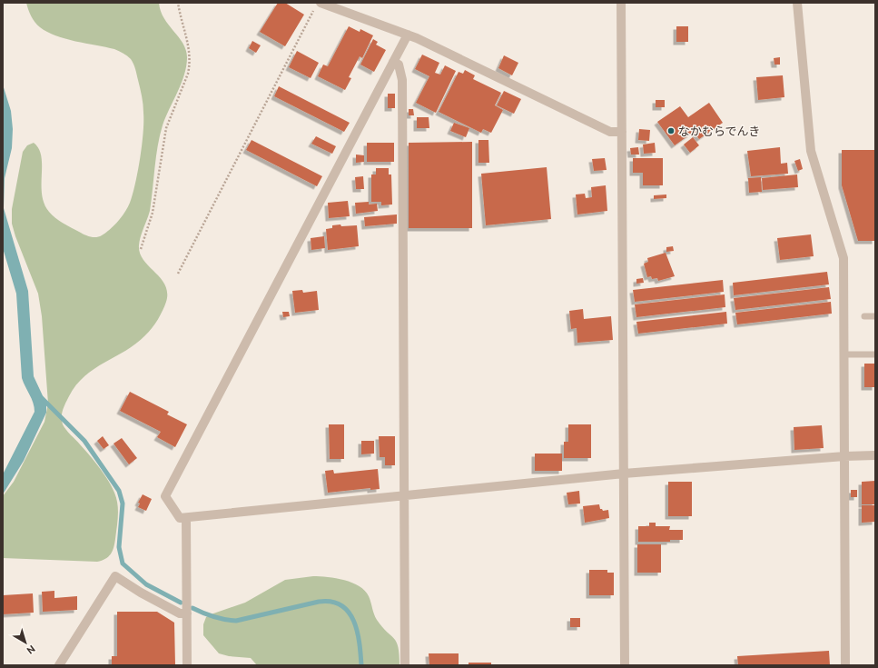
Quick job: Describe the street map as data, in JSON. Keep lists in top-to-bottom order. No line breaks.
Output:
{"places":["なかむらでんき"],"north":"bottom right"}
